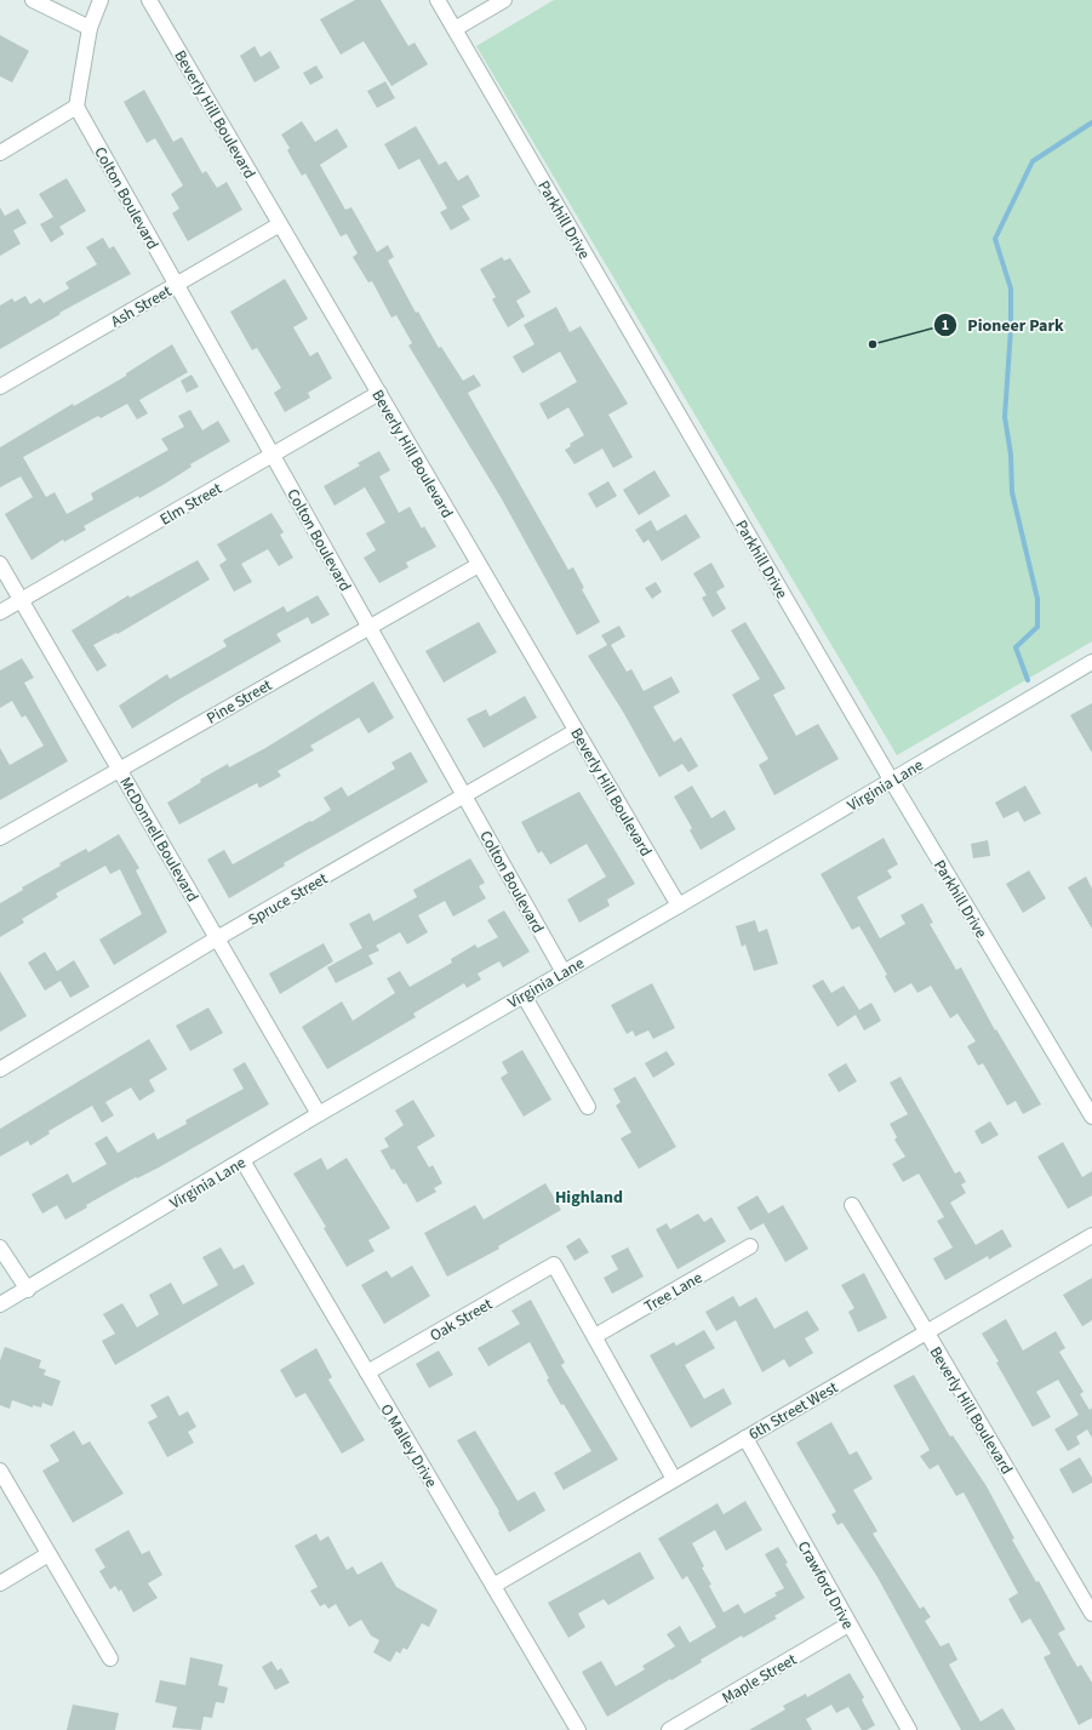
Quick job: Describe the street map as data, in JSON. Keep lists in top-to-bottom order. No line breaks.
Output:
{"streets":{"street":["Beverly Hill Boulevard","Colton Boulevard","Parkhill Drive","Ash Street","Elm Street","Pine Street","Virginia Lane","McDonnell Boulevard","Spruce Street","Tree Lane","Oak Street","6th Street West","O Malley Drive","Crawford Drive","Maple Street"]},"crossings":[["Beverly Hill Boulevard","Ash Street"],["Beverly Hill Boulevard","Elm Street"],["Beverly Hill Boulevard","Pine Street"],["Beverly Hill Boulevard","Virginia Lane"],["Beverly Hill Boulevard","Spruce Street"],["Beverly Hill Boulevard","6th Street West"],["Colton Boulevard","Ash Street"],["Colton Boulevard","Elm Street"],["Colton Boulevard","Pine Street"],["Colton Boulevard","Virginia Lane"],["Colton Boulevard","Spruce Street"],["Parkhill Drive","Virginia Lane"],["Elm Street","McDonnell Boulevard"],["Pine Street","McDonnell Boulevard"],["Virginia Lane","McDonnell Boulevard"],["Virginia Lane","O Malley Drive"],["McDonnell Boulevard","Spruce Street"],["Tree Lane","Oak Street"],["Oak Street","O Malley Drive"],["6th Street West","O Malley Drive"],["6th Street West","Crawford Drive"],["Crawford Drive","Maple Street"]],"districts":["Highland"],"places":["Pioneer Park"]}
